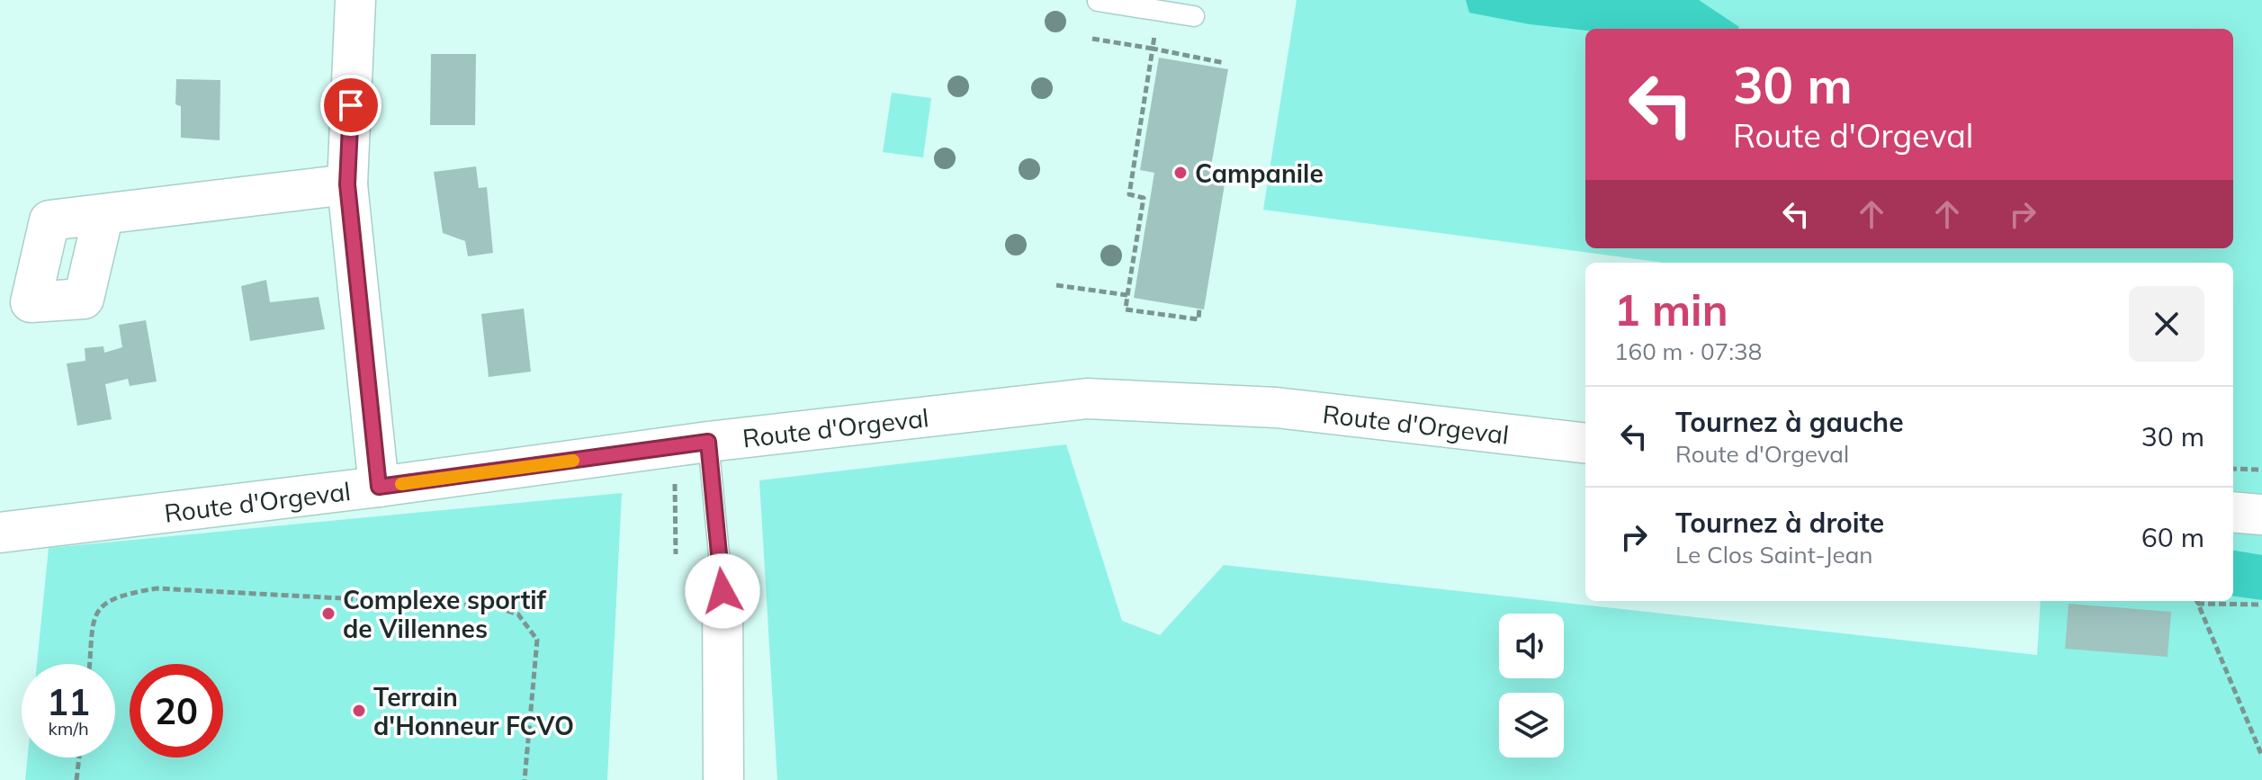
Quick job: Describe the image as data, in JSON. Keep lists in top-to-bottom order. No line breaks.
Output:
{"streets":{"street":["Route d'Orgeval"]},"places":["Campanile","Complexe sportif de Villennes","Terrain d'Honneur FCVO"],"page":{"turn":["30 m","Route d'Orgeval"],"heading":["1 min","160 m · 07:38"],"list":[{"name":"Tournez à gauche","note":"Route d'Orgeval","value":"30 m"},{"name":"Tournez à droite","note":"Le Clos Saint-Jean","value":"60 m"}],"speed":"11 km/h","limit":"20"}}
